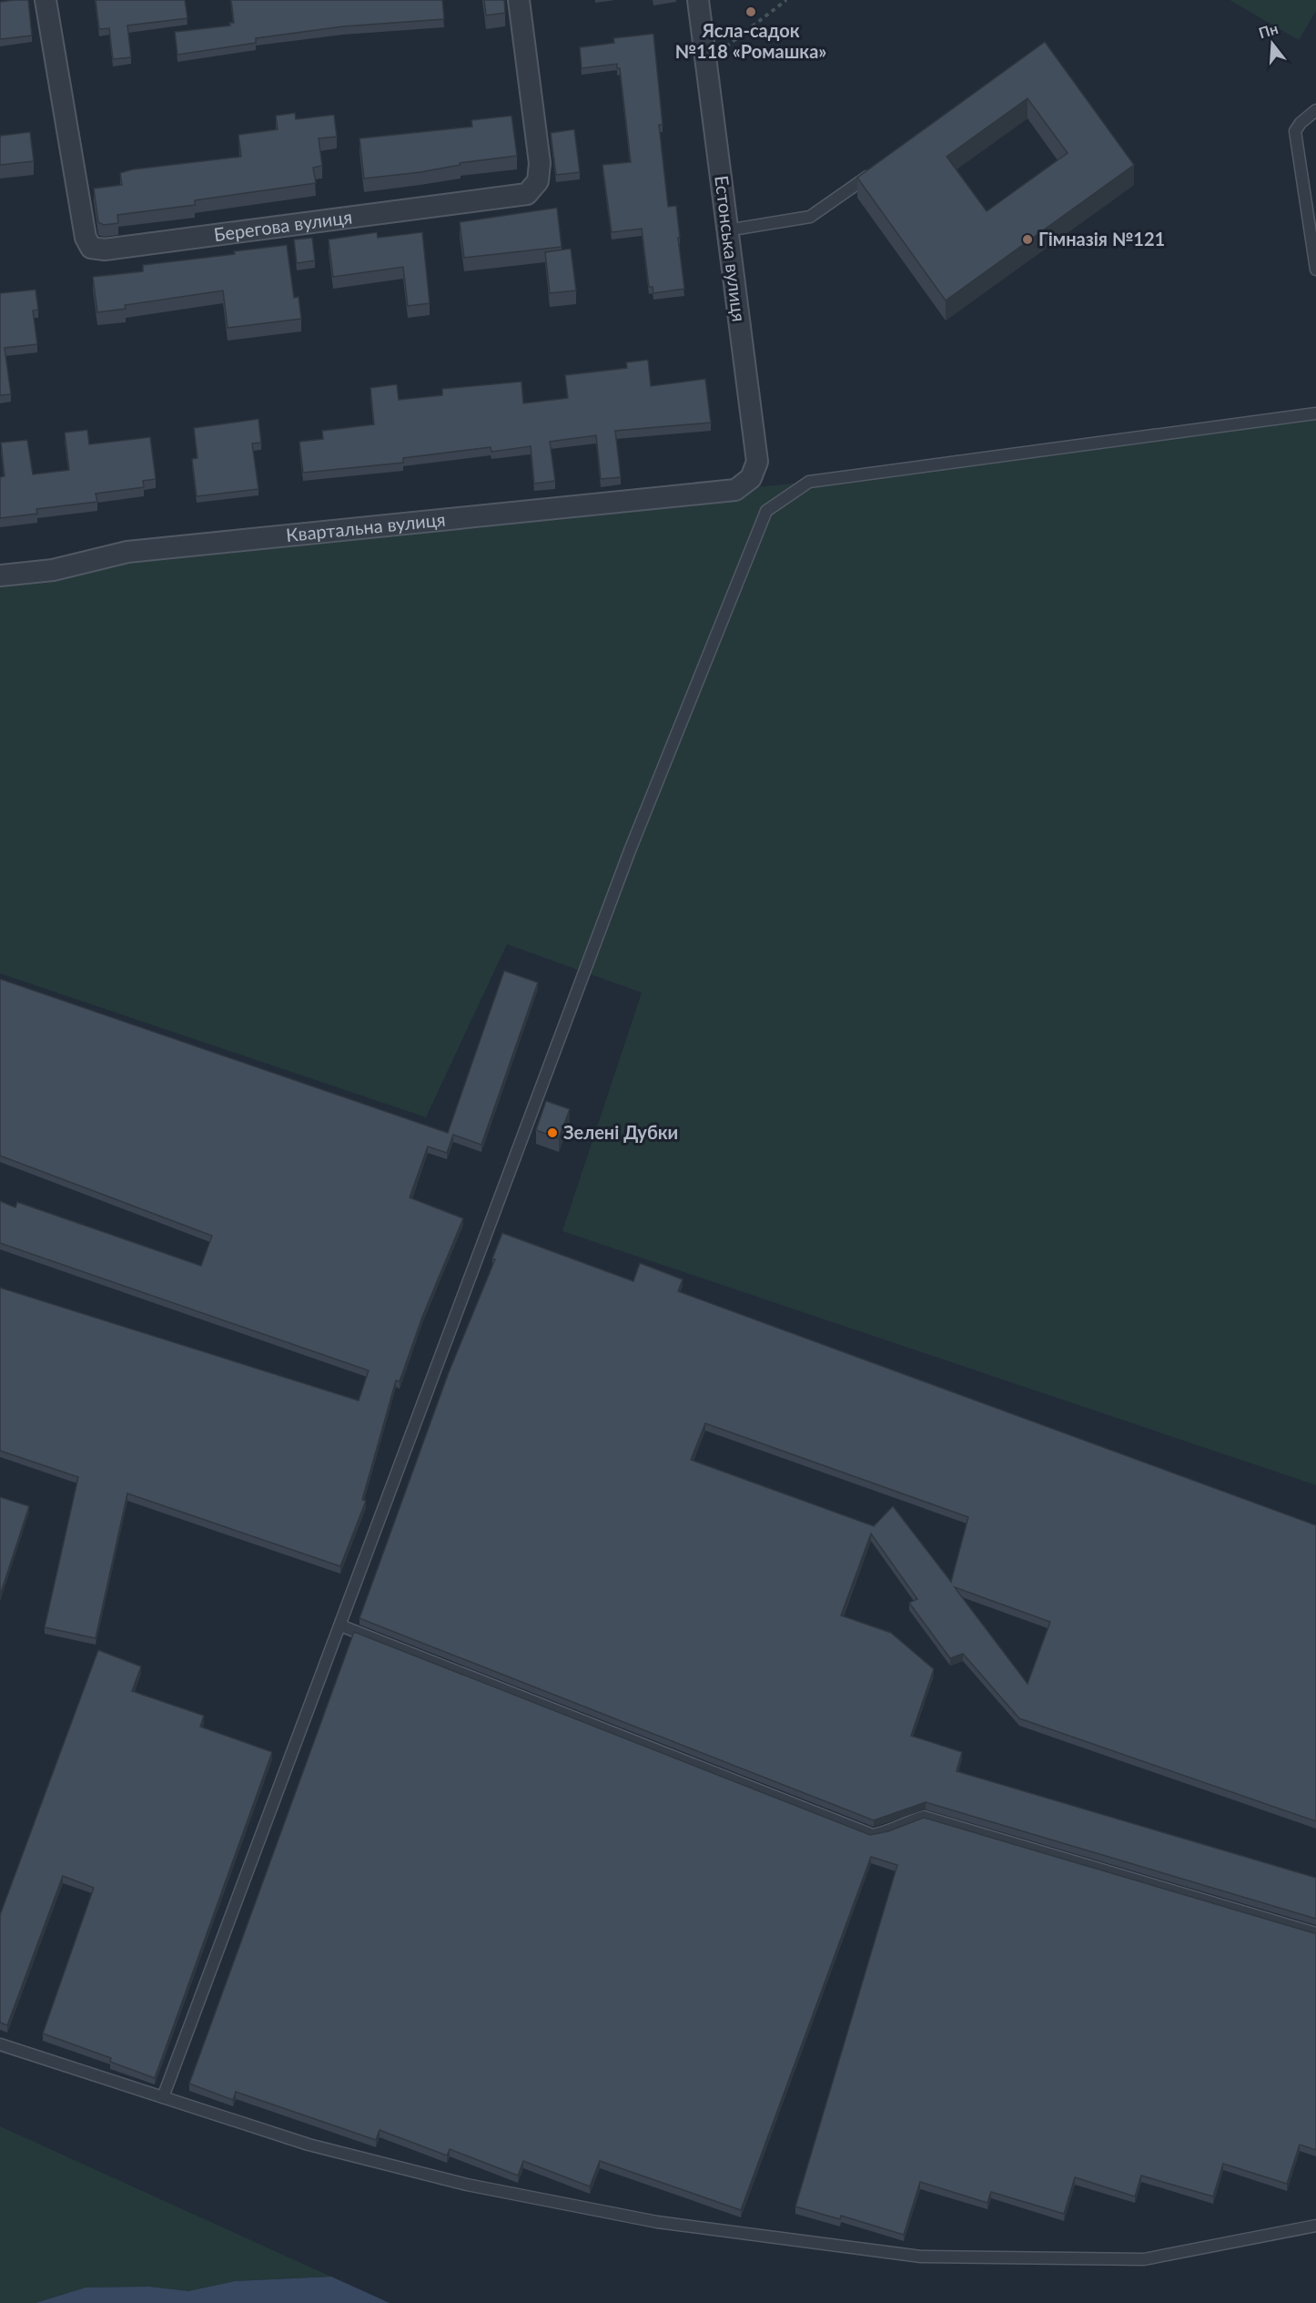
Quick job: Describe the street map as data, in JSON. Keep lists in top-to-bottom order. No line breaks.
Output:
{"streets":{"street":["Берегова вулиця","Естонська вулиця","Квартальна вулиця"]},"crossings":[["Естонська вулиця","Квартальна вулиця"]],"places":["Ясла-садок №118 «Ромашка»","Гімназія №121","Зелені Дубки"],"north":"top"}
